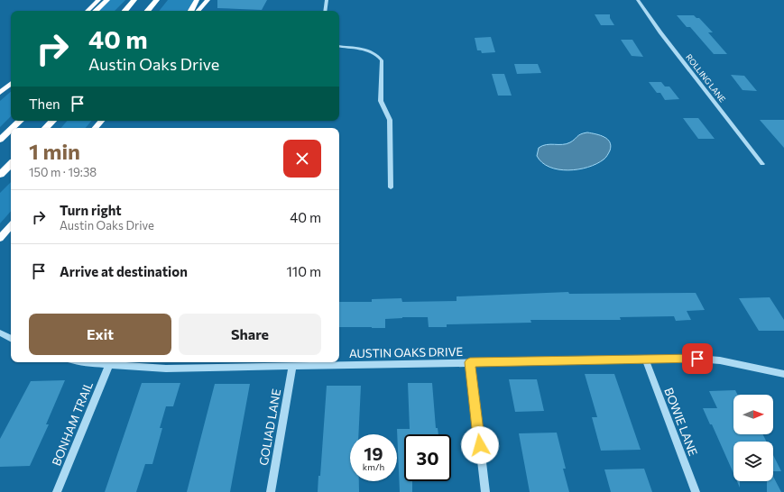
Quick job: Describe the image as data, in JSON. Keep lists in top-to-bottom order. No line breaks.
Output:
{"streets":{"street":["ROLLING LANE","AUSTIN OAKS DRIVE","BOWIE LANE","BONHAM TRAIL","GOLIAD LANE"]},"crossings":[["AUSTIN OAKS DRIVE","BOWIE LANE"],["AUSTIN OAKS DRIVE","BONHAM TRAIL"],["AUSTIN OAKS DRIVE","GOLIAD LANE"]],"north":"right","page":{"turn":["40 m","Austin Oaks Drive"],"then":"Then","heading":["1 min","150 m · 19:38"],"list":[{"name":"Turn right","note":"Austin Oaks Drive","value":"40 m"},{"name":"Arrive at destination","value":"110 m"}],"buttons":["Exit","Share"],"speed":"19 km/h","limit":"30"}}
